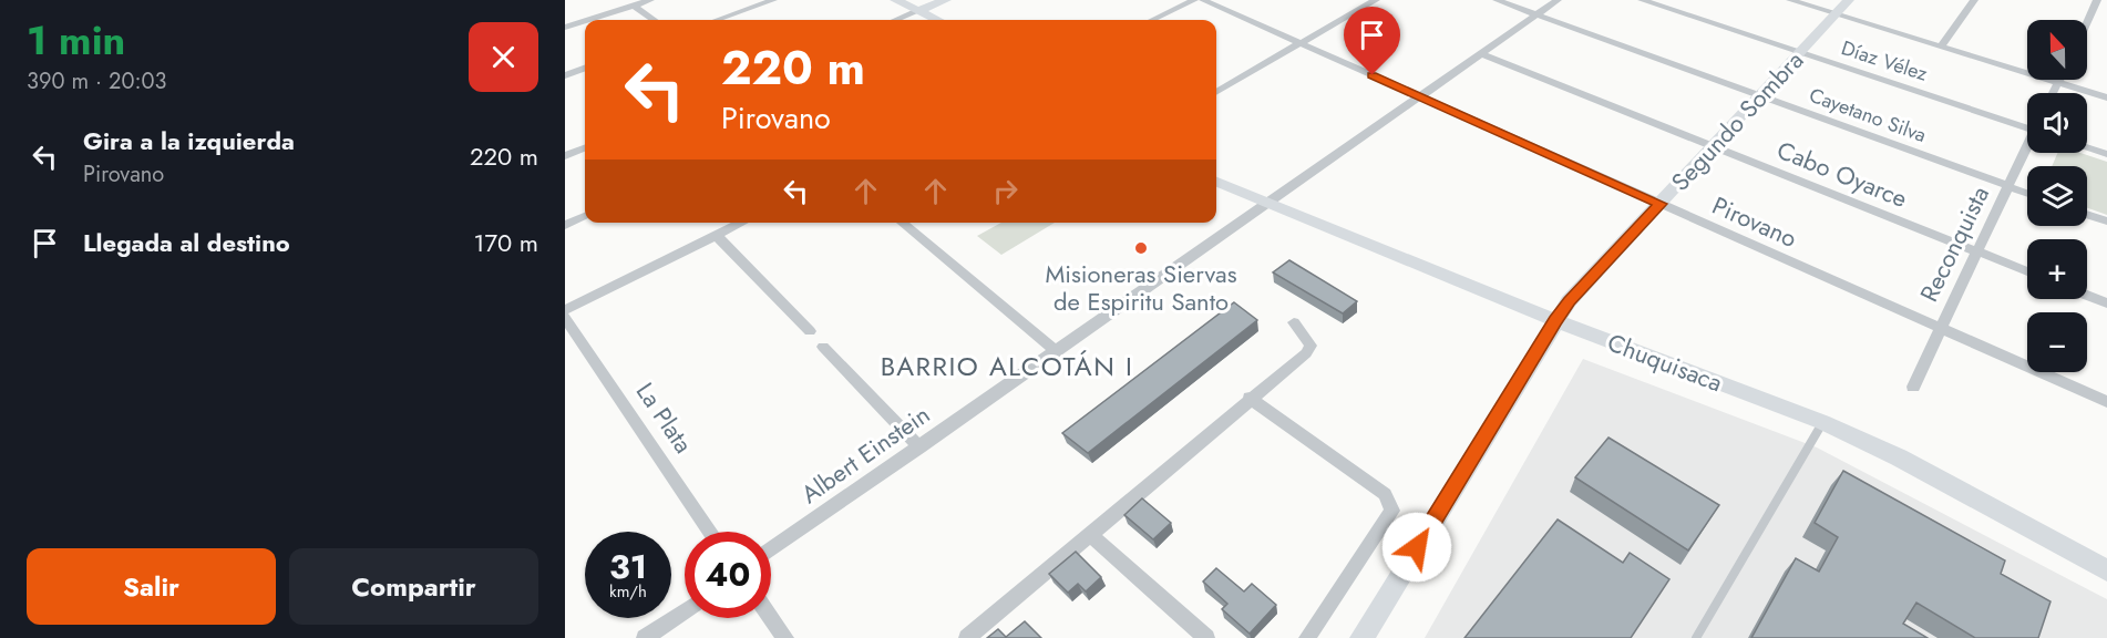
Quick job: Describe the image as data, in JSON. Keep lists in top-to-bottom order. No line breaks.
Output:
{"streets":{"street":["Díaz Vélez","Cayetano Silva","Segundo Sombra","Cabo Oyarce","Pirovano","Reconquista","Chuquisaca","La Plata","Albert Einstein"]},"crossings":[["Díaz Vélez","Segundo Sombra"],["Cayetano Silva","Segundo Sombra"],["Cayetano Silva","Reconquista"],["Cayetano Silva","Albert Einstein"],["Segundo Sombra","Cabo Oyarce"],["Segundo Sombra","Pirovano"],["Segundo Sombra","Chuquisaca"],["Cabo Oyarce","Reconquista"],["Cabo Oyarce","Albert Einstein"],["Pirovano","Reconquista"],["Pirovano","Albert Einstein"],["Chuquisaca","Albert Einstein"]],"districts":["BARRIO ALCOTÁN I"],"places":["Misioneras Siervas de Espiritu Santo"],"north":"top","page":{"heading":["1 min","390 m · 20:03"],"map_buttons":["+","−"],"turn":["220 m","Pirovano"],"list":[{"name":"Gira a la izquierda","note":"Pirovano","value":"220 m"},{"name":"Llegada al destino","value":"170 m"}],"speed":"31 km/h","limit":"40","buttons":["Salir","Compartir"]}}
